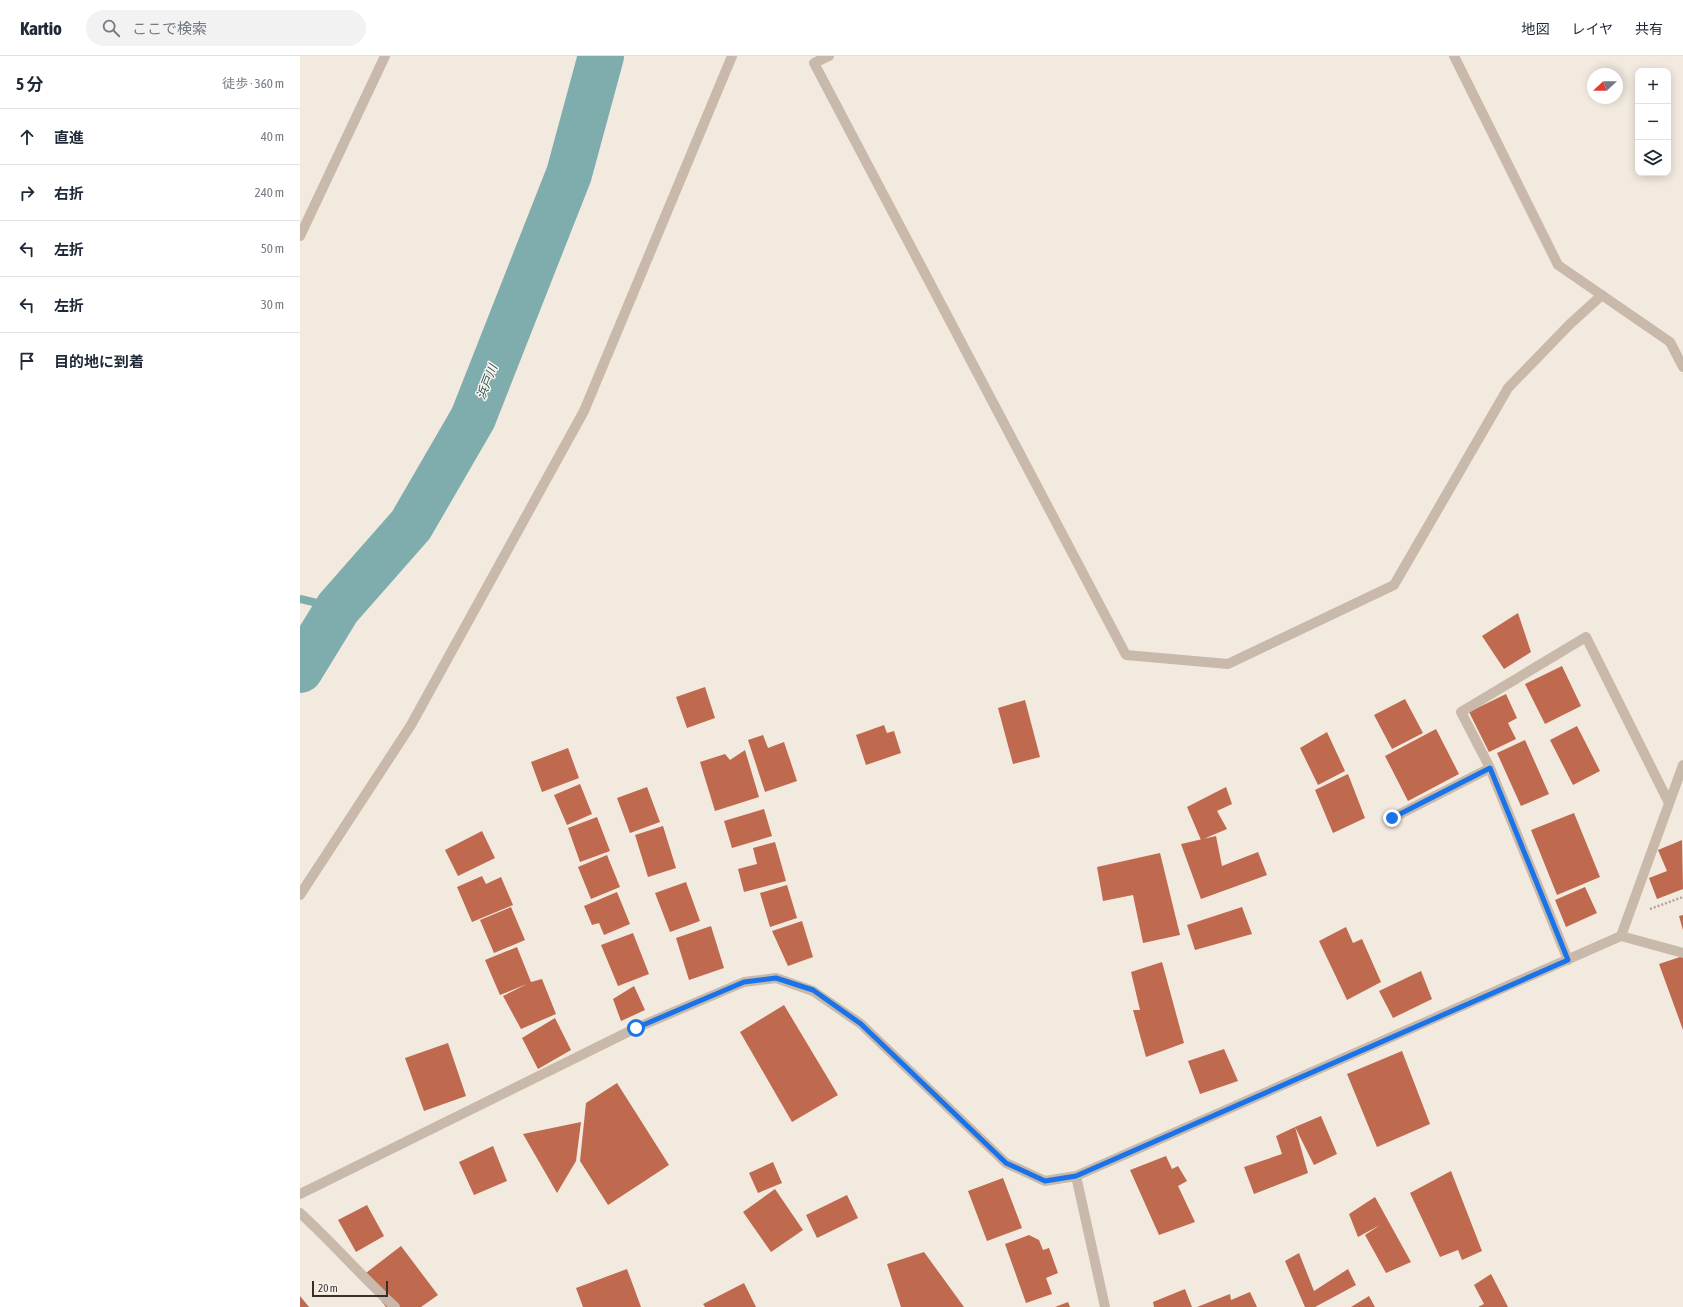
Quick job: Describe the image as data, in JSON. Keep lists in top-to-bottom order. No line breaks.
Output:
{"water":["浜戸川"],"scale_bar":"20 m","north":"left","page":{"header":"Kartio","search":"ここで検索","nav":["地図","レイヤ","共有"],"heading":["5 分","徒歩 · 360 m"],"map_buttons":["+","−"],"list":[["直進","40 m"],["右折","240 m"],["左折","50 m"],["左折","30 m"],"目的地に到着"],"scale":"20 m"}}
